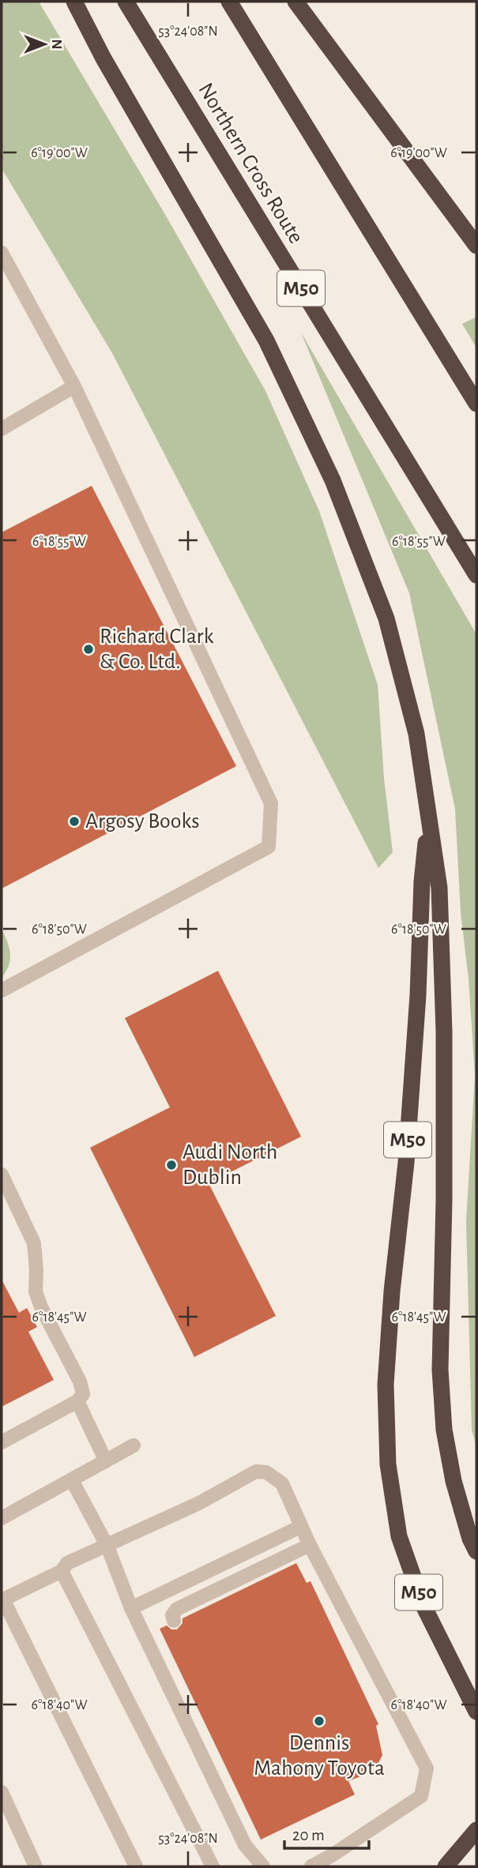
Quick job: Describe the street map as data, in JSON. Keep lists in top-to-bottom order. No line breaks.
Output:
{"streets":{"highway":["Northern Cross Route","M50"]},"places":["Richard Clark & Co. Ltd.","Argosy Books","Audi North Dublin","Dennis Mahony Toyota"],"scale_bar":"20 m","north":"right","coordinates":["53°24'08\"N","6°19'00\"W","6°18'55\"W","6°18'50\"W","6°18'45\"W","6°18'40\"W"]}
